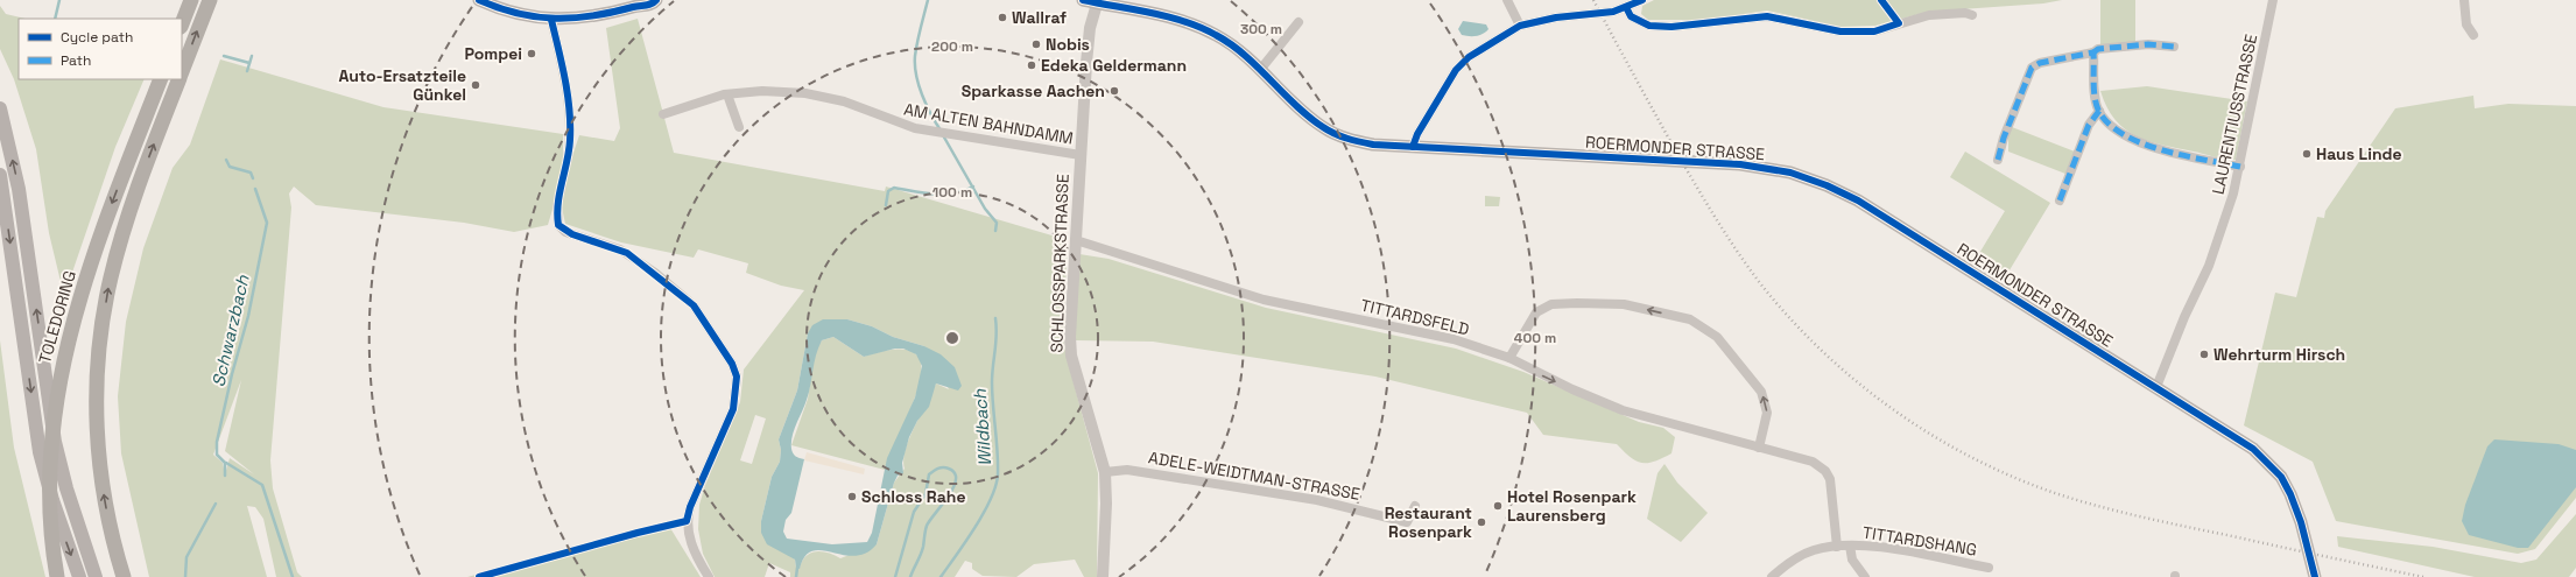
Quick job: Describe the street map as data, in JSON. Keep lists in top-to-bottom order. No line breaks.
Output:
{"streets":{"highway":["TOLEDORING"],"main road":["ROERMONDER STRASSE"],"street":["LAURENTIUSSTRASSE","AM ALTEN BAHNDAMM","SCHLOSSPARKSTRASSE","TITTARDSFELD","ADELE-WEIDTMAN-STRASSE","TITTARDSHANG"]},"crossings":[["LAURENTIUSSTRASSE","ROERMONDER STRASSE"],["AM ALTEN BAHNDAMM","SCHLOSSPARKSTRASSE"],["ROERMONDER STRASSE","SCHLOSSPARKSTRASSE"],["SCHLOSSPARKSTRASSE","TITTARDSFELD"],["SCHLOSSPARKSTRASSE","ADELE-WEIDTMAN-STRASSE"],["TITTARDSFELD","TITTARDSHANG"]],"water":["Schwarzbach","Wildbach"],"places":["Wallraf","Nobis","Pompei","Edeka Geldermann","Auto-Ersatzteile Günkel","Sparkasse Aachen","Haus Linde","Wehrturm Hirsch","Schloss Rahe","Hotel Rosenpark Laurensberg","Restaurant Rosenpark"],"legend":["Cycle path","Path"],"rings":["300 m","200 m","100 m","400 m"]}
